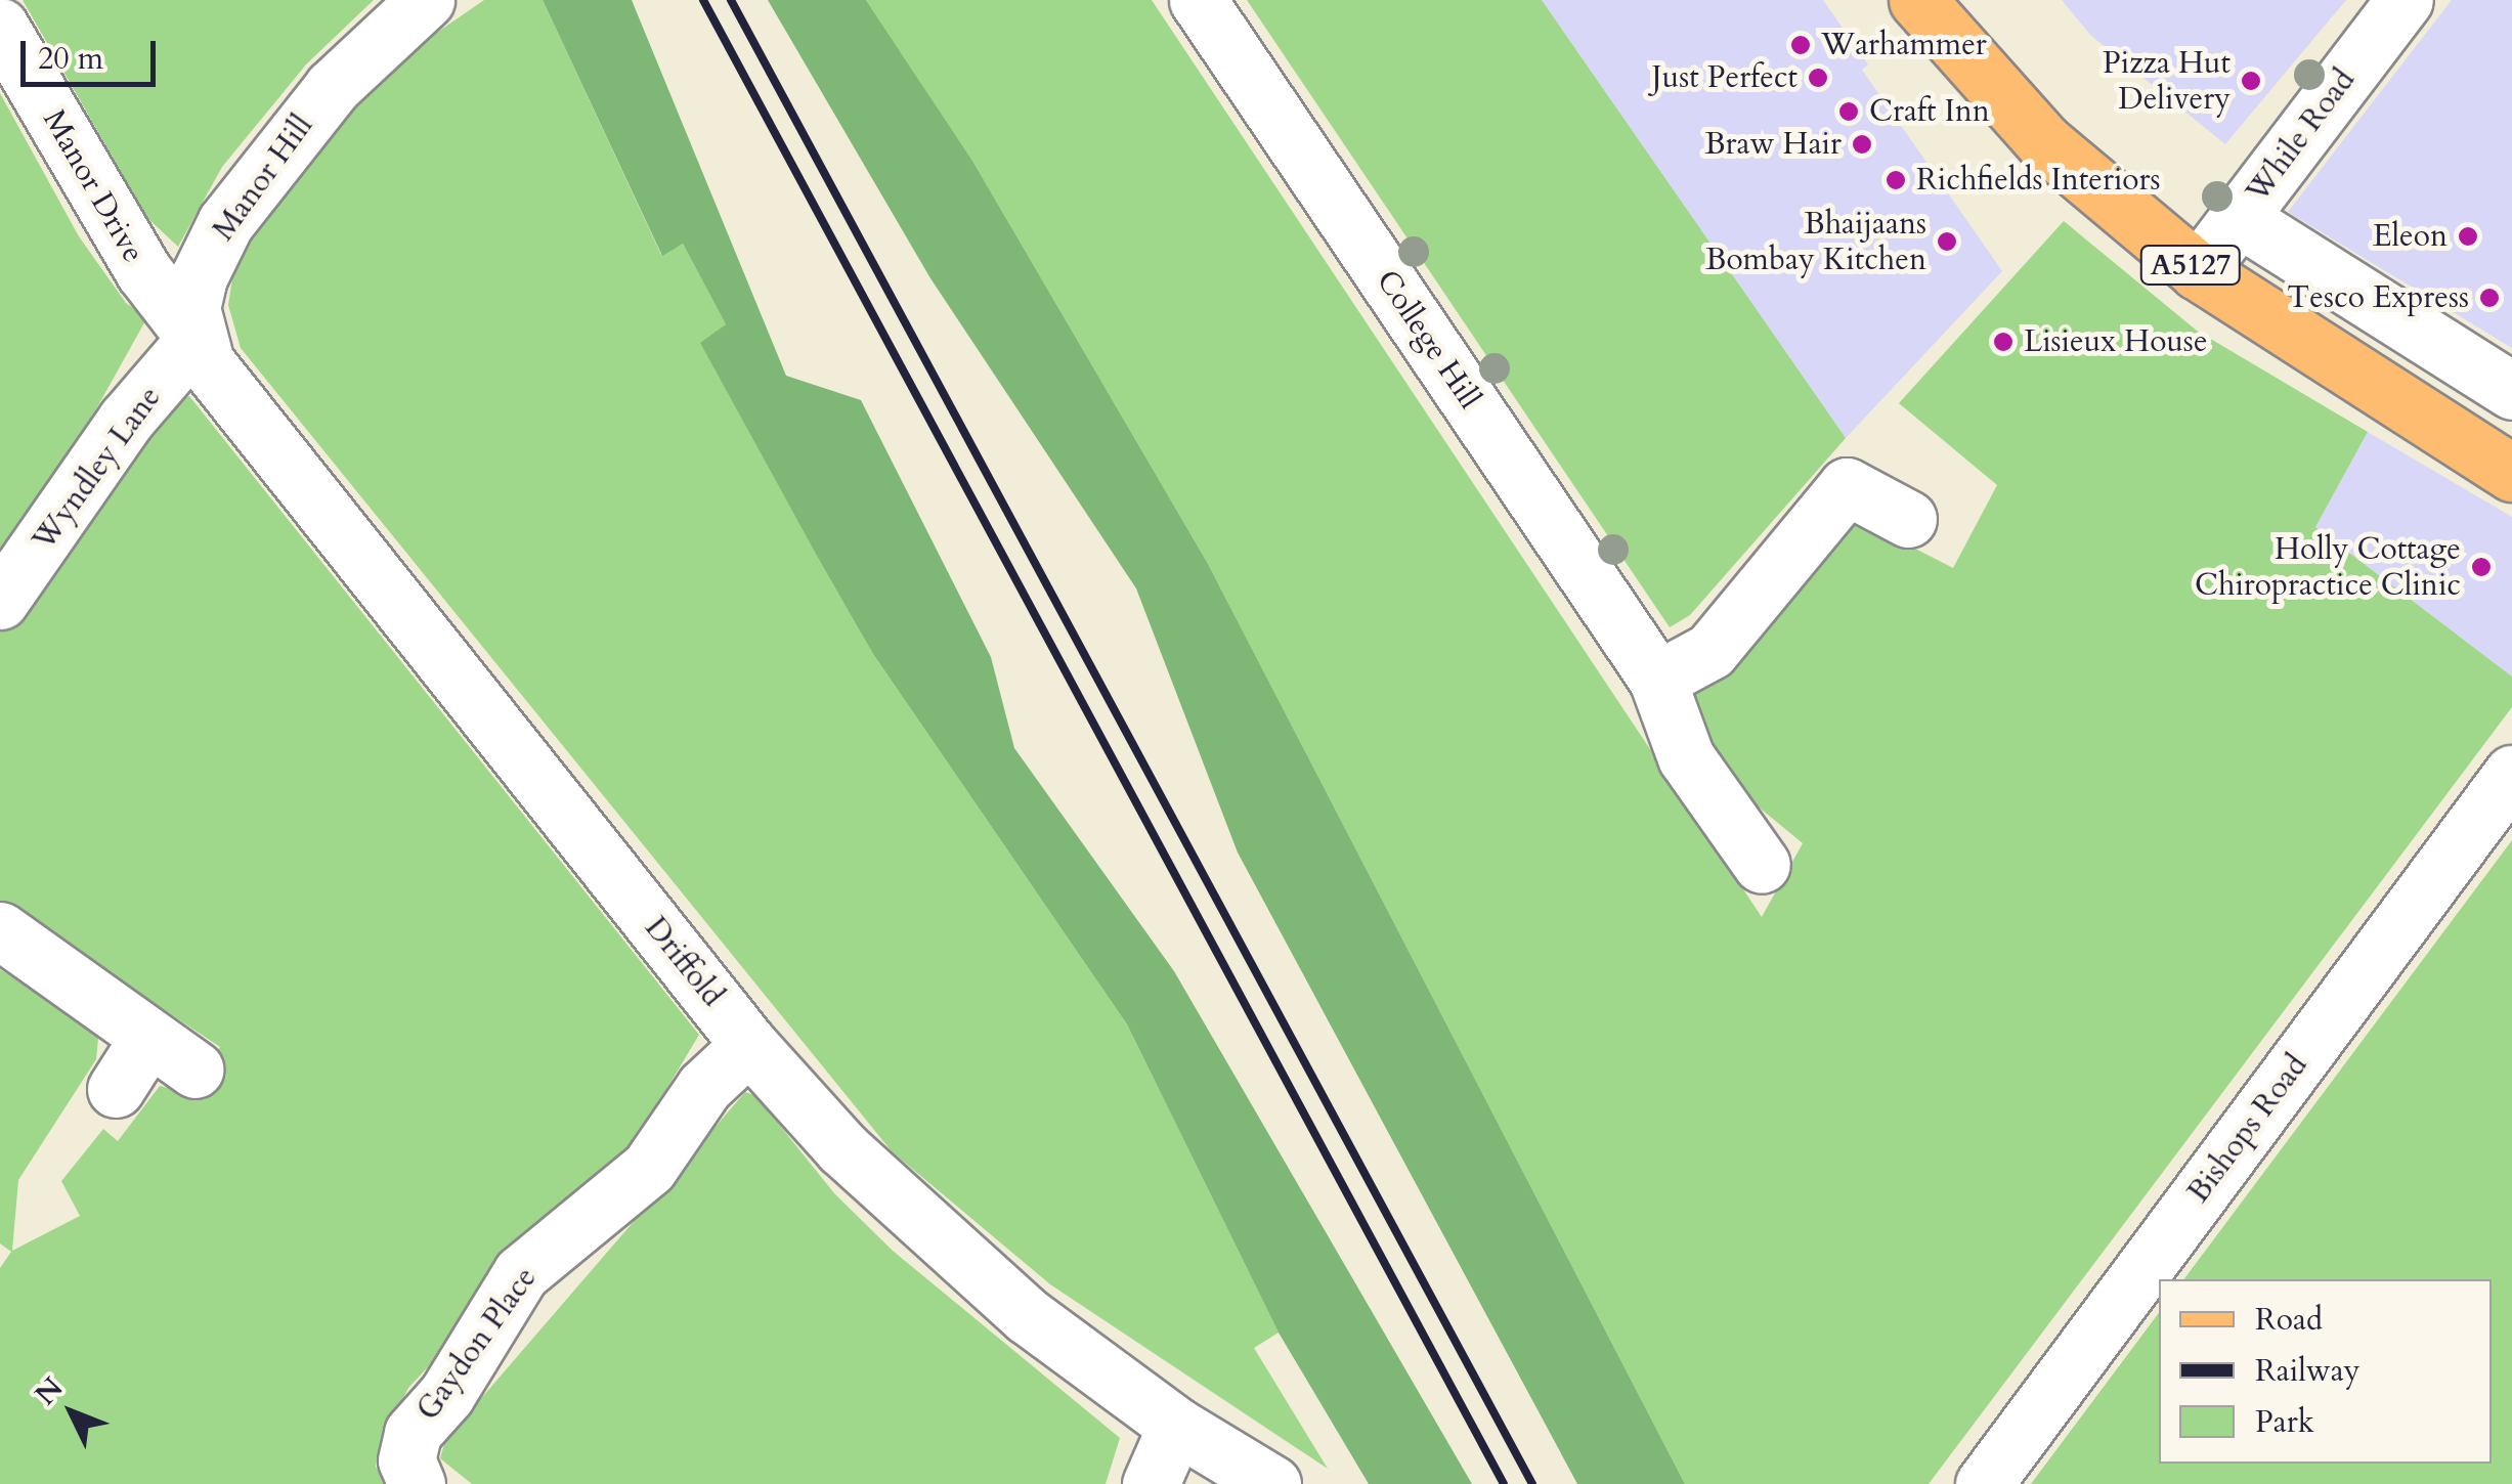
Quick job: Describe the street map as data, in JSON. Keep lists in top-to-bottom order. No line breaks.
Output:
{"streets":{"main road":["A5127"],"street":["While Road","Manor Hill","Manor Drive","College Hill","Wyndley Lane","Driffold","Bishops Road","Gaydon Place"]},"crossings":[["While Road","A5127"],["Manor Hill","Manor Drive"],["Manor Hill","Wyndley Lane"],["Manor Hill","Driffold"],["Manor Drive","Wyndley Lane"],["Manor Drive","Driffold"],["Wyndley Lane","Driffold"],["Driffold","Gaydon Place"]],"places":["Warhammer","Just Perfect","Pizza Hut Delivery","Craft Inn","Braw Hair","Richfields Interiors","Eleon","Bhaijaans Bombay Kitchen","Tesco Express","Lisieux House","Holly Cottage Chiropractice Clinic"],"legend":["Road","Railway","Park"],"scale_bar":"20 m","north":"top left"}
